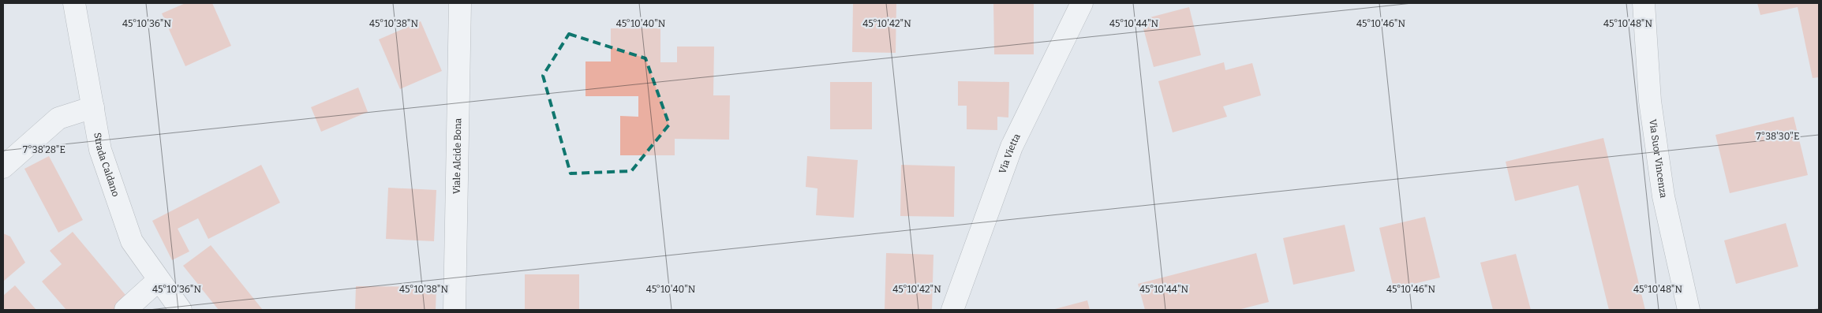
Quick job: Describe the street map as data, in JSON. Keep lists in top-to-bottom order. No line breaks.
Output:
{"streets":{"street":["Via Vietta","Viale Alcide Bona","Via Suor Vincenza","Strada Caldano"]},"coordinates":["45°10'36\"N","45°10'38\"N","45°10'40\"N","45°10'42\"N","45°10'44\"N","45°10'46\"N","45°10'48\"N","7°38'30\"E","7°38'28\"E"]}
